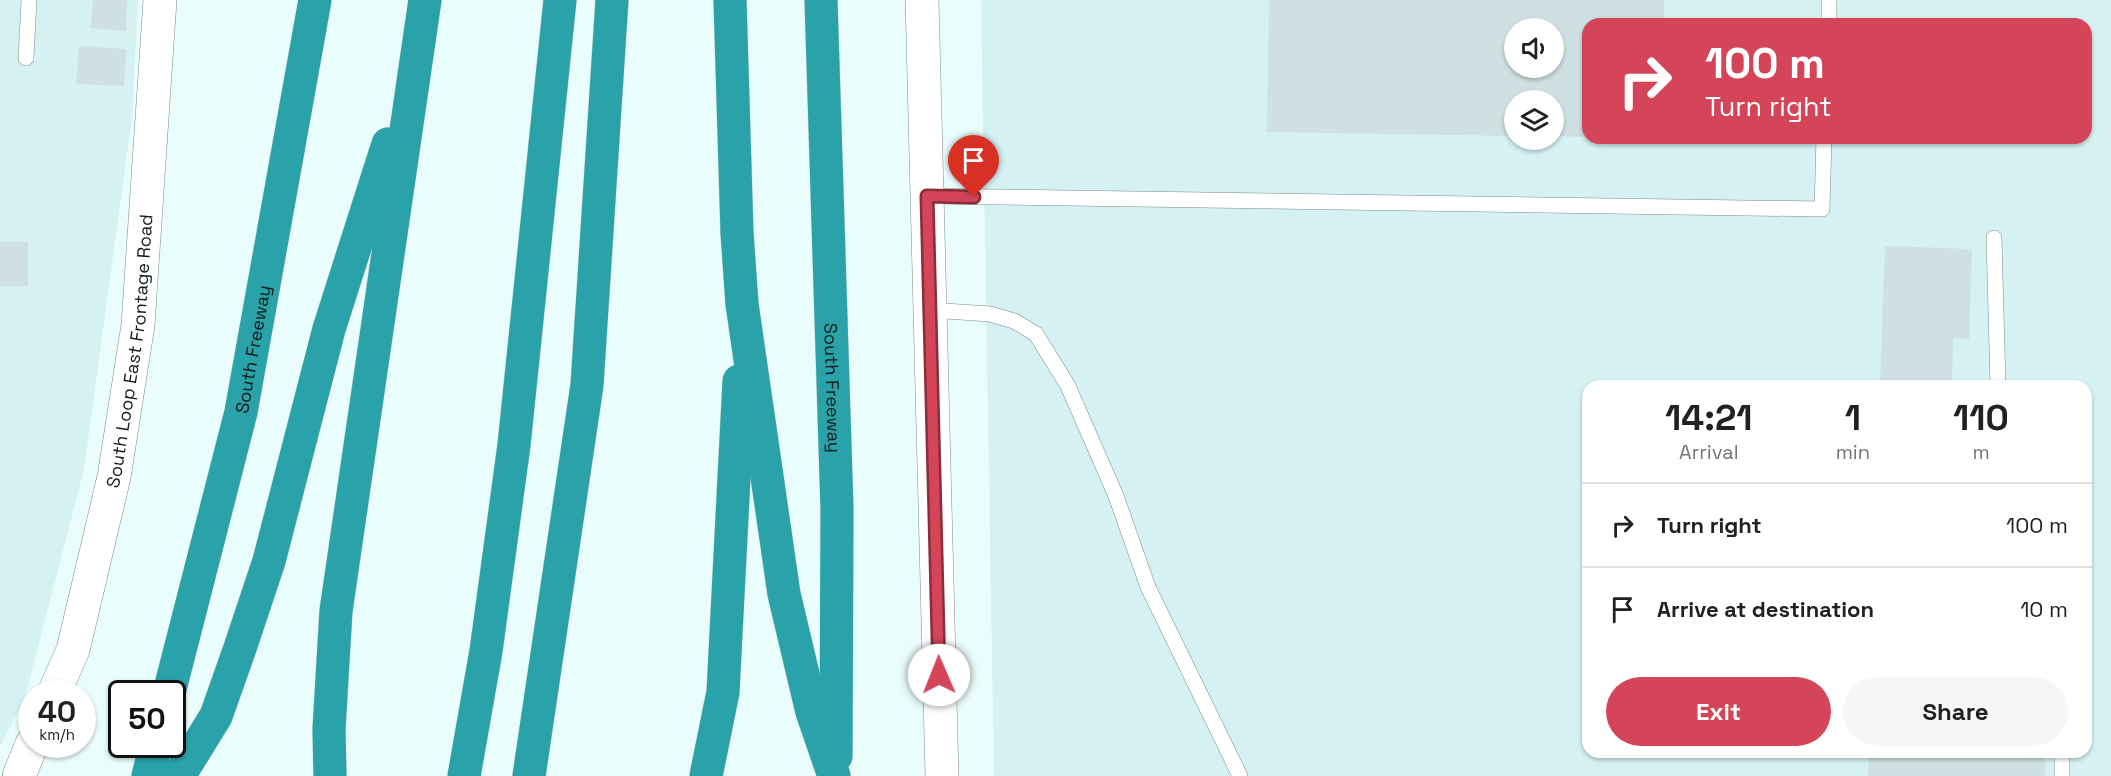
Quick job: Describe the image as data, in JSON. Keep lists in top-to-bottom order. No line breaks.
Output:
{"streets":{"highway":["South Freeway"],"main road":["South Loop East Frontage Road"]},"page":{"turn":["100 m","Turn right"],"eta":["14:21","Arrival","1","min","110","m"],"list":[{"name":"Turn right","value":"100 m"},{"name":"Arrive at destination","value":"10 m"}],"buttons":["Exit","Share"],"speed":"40 km/h","limit":"50"}}
